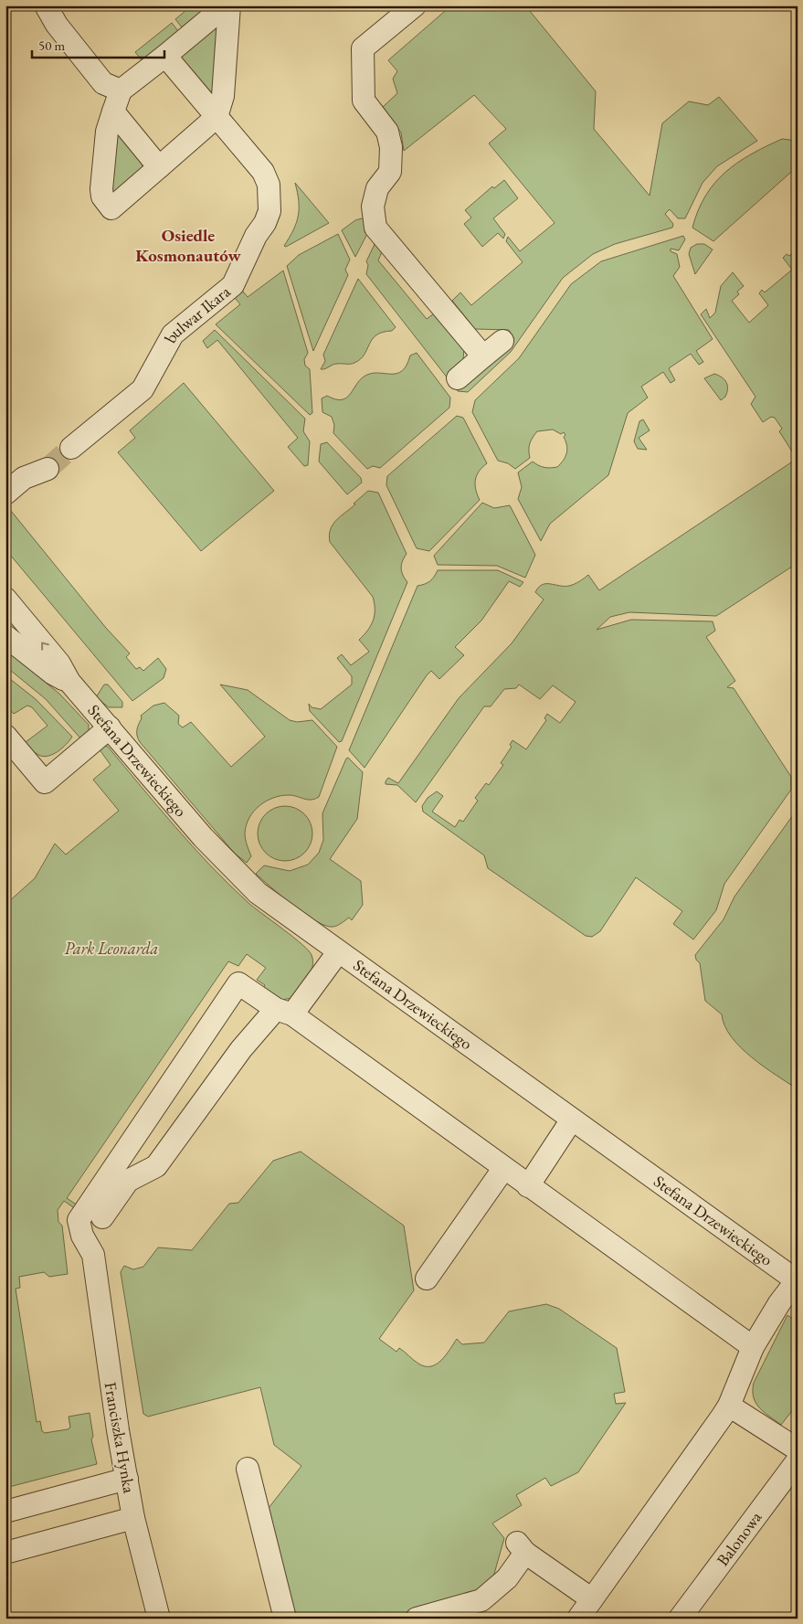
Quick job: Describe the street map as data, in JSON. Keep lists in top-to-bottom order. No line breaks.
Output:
{"streets":{"street":["bulwar Ikara","Stefana Drzewieckiego","Franciszka Hynka","Balonowa"]},"districts":["Osiedle Kosmonautów"],"parks":["Park Leonarda"],"scale_bar":"50 m"}
